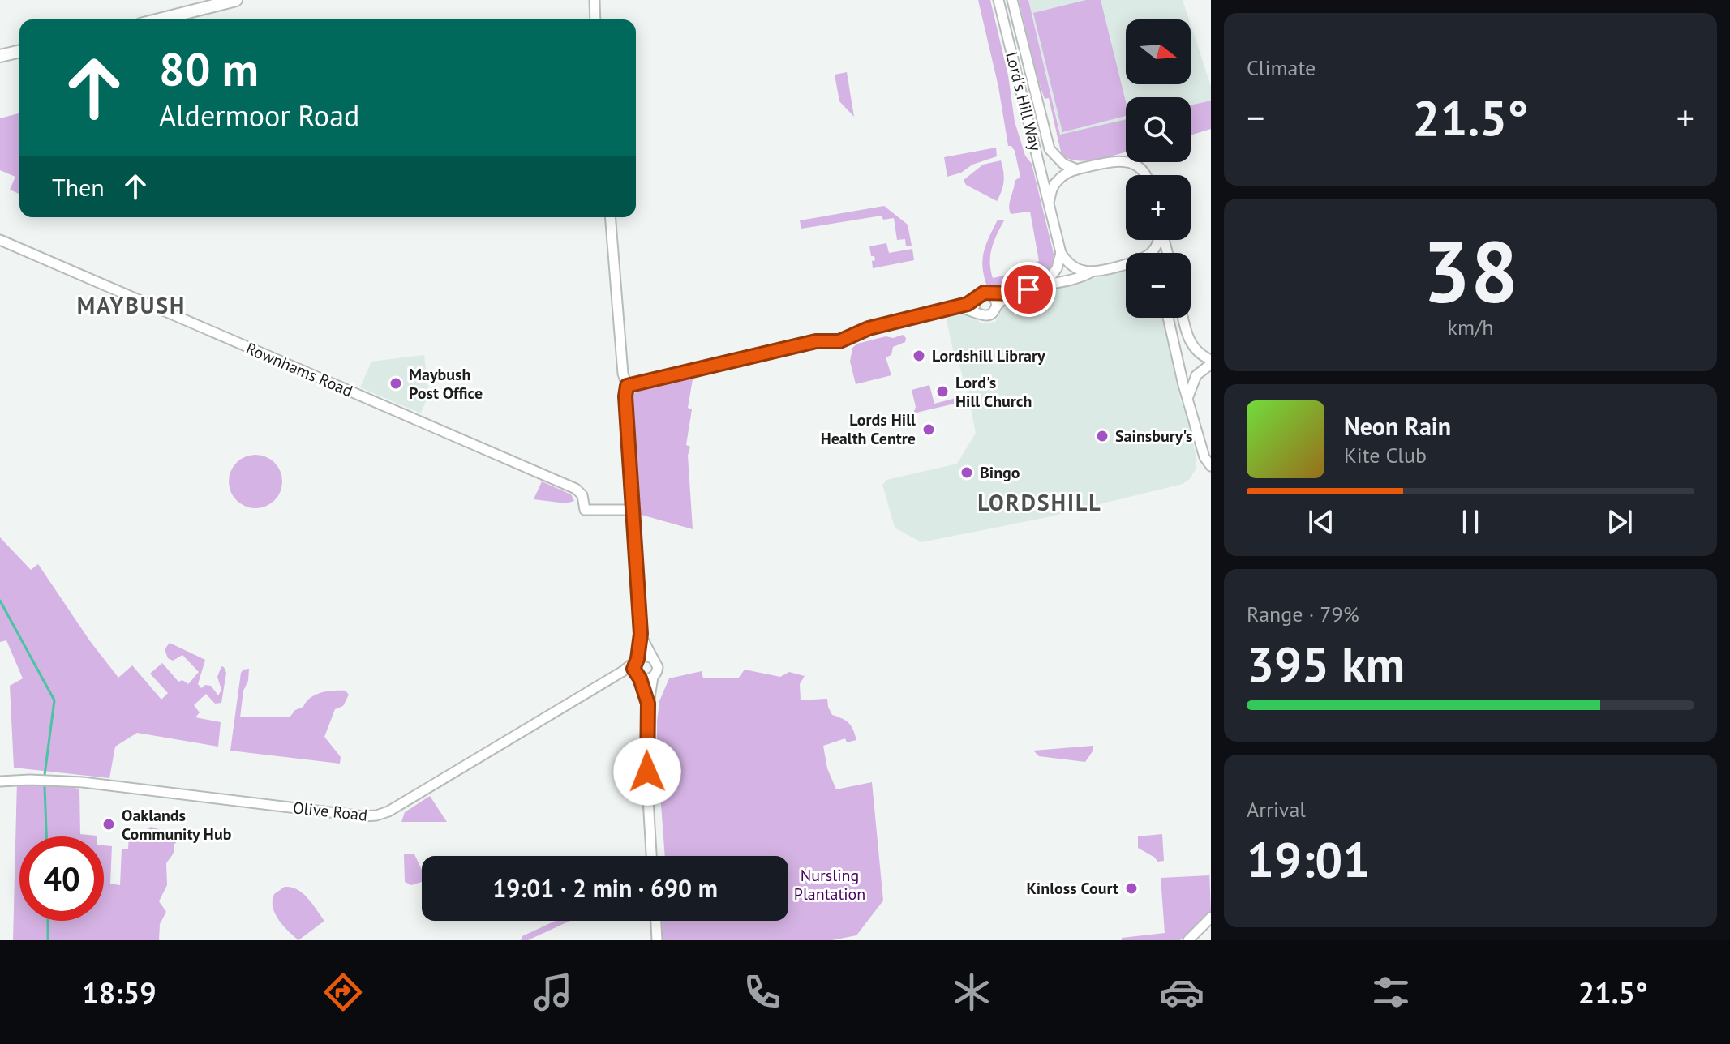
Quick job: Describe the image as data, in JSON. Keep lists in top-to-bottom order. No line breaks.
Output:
{"streets":{"street":["Lord's Hill Way","Rownhams Road","Olive Road"]},"districts":["MAYBUSH","LORDSHILL"],"parks":["Nursling Plantation"],"places":["Lordshill Library","Maybush Post Office","Lord's Hill Church","Lords Hill Health Centre","Sainsbury's","Bingo","Oaklands Community Hub","Kinloss Court"],"north":"right","page":{"tile":["Climate",["38","km/h"],["Range · 79%","395 km"],["Arrival","19:01"]],"map_buttons":["+","−"],"turn":["80 m","Aldermoor Road"],"heat":["−","21.5°","+"],"then":"Then","song":["Neon Rain","Kite Club"],"limit":"40","trip":"19:01 · 2 min · 690 m","tabs":["18:59","21.5°"]}}
